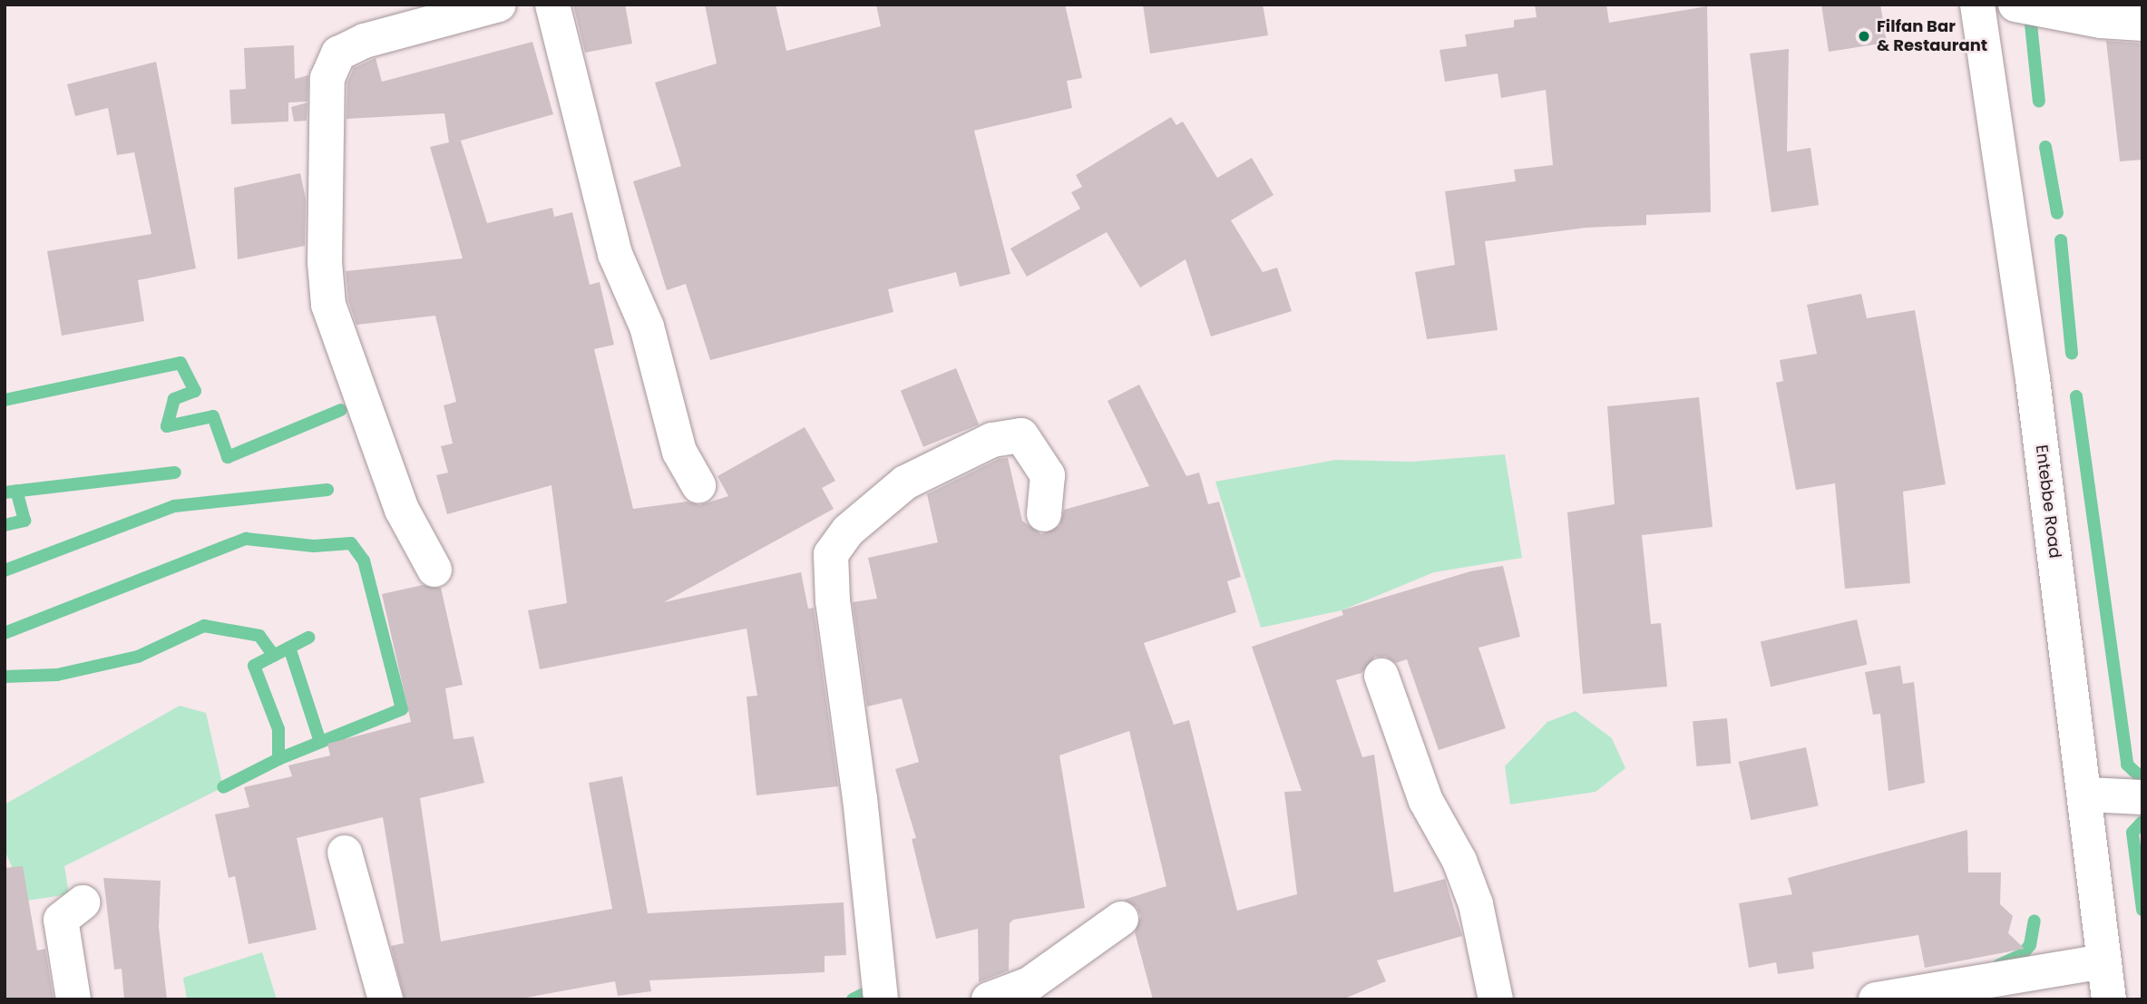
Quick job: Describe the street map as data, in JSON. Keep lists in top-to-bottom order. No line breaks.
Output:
{"streets":{"street":["Entebbe Road"]},"places":["Filfan Bar & Restaurant"]}
